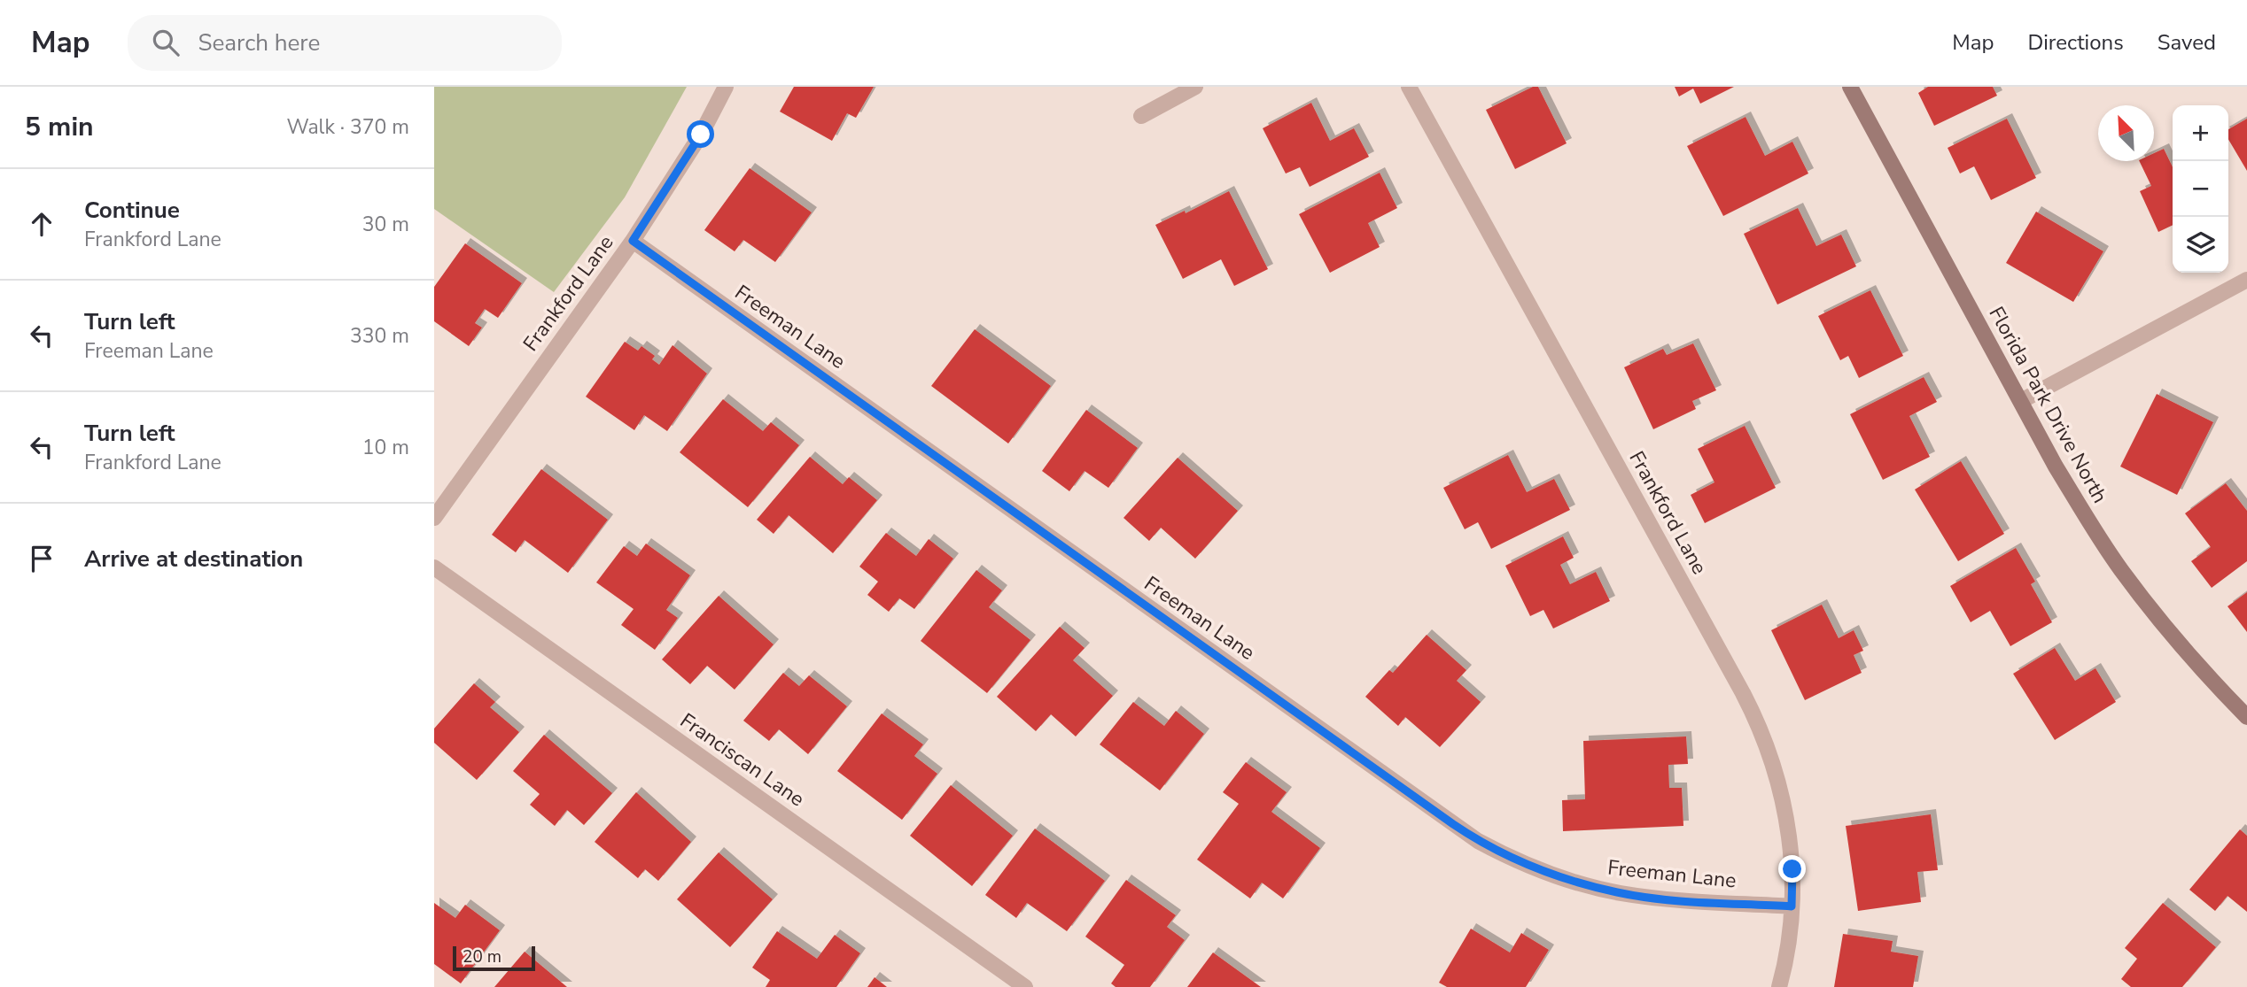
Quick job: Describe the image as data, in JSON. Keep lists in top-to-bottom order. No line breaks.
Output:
{"streets":{"street":["Frankford Lane","Freeman Lane","Florida Park Drive North","Franciscan Lane"]},"crossings":[["Frankford Lane","Freeman Lane"]],"scale_bar":"20 m","north":"top left","page":{"header":"Map","search":"Search here","nav":["Map","Directions","Saved"],"heading":["5 min","Walk · 370 m"],"map_buttons":["+","−"],"list":[["Continue","Frankford Lane","30 m"],["Turn left","Freeman Lane","330 m"],["Turn left","Frankford Lane","10 m"],"Arrive at destination"],"scale":"20 m"}}
